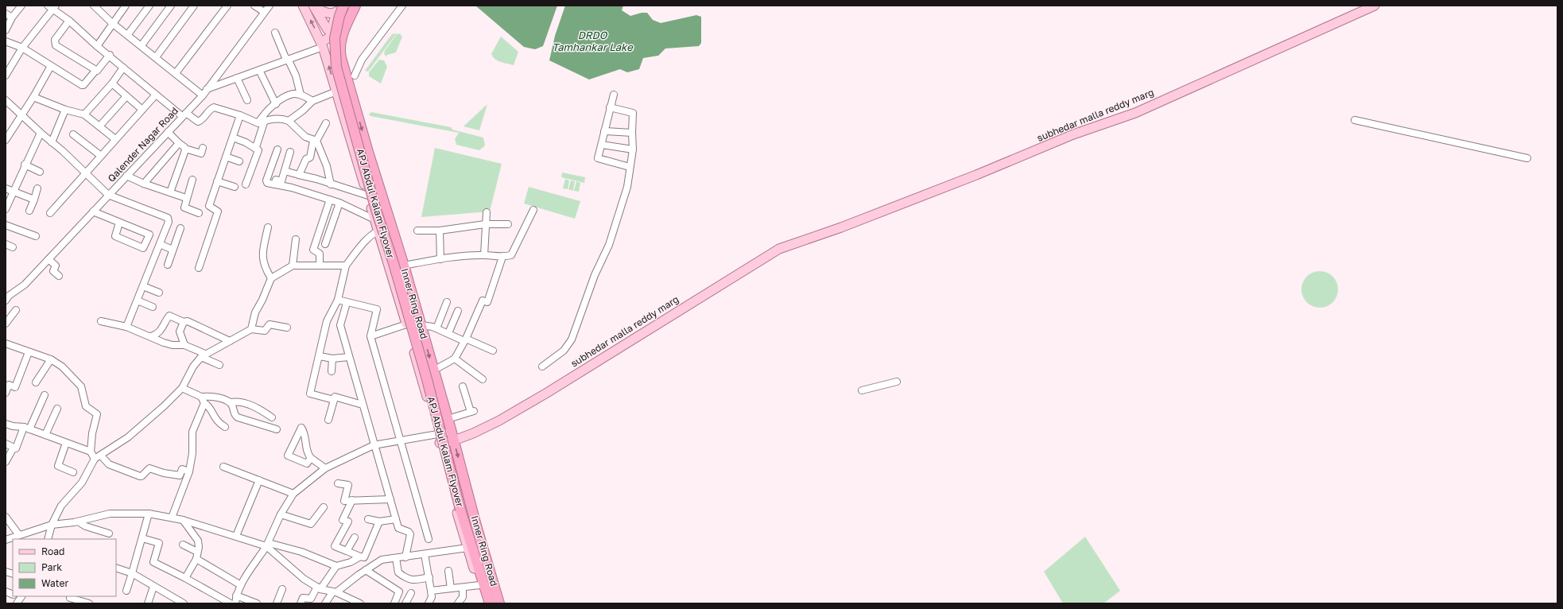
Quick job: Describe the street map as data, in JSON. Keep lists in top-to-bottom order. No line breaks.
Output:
{"streets":{"highway":["APJ Abdul Kalam Flyover","Inner Ring Road"],"main road":["subhedar malla reddy marg"],"street":["Qalender Nagar Road"]},"crossings":[["subhedar malla reddy marg","Inner Ring Road"],["Qalender Nagar Road","Inner Ring Road"],["APJ Abdul Kalam Flyover","Inner Ring Road"]],"water":["DRDO Tamhankar Lake"],"legend":["Road","Park","Water"]}
